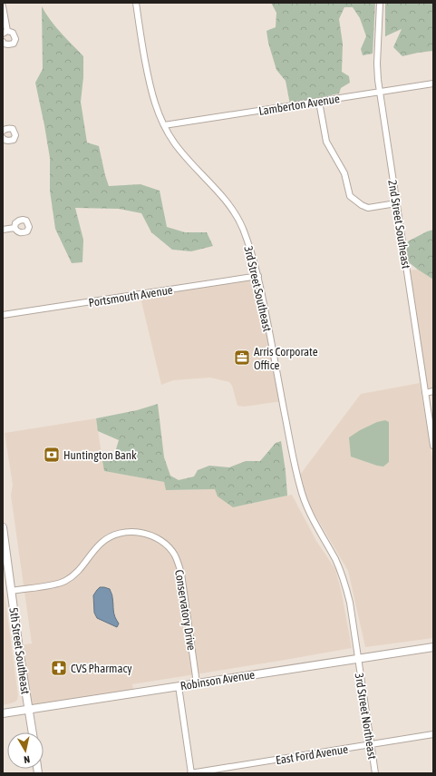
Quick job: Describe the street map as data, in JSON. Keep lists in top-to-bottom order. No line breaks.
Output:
{"streets":{"main road":["5th Street Southeast","Robinson Avenue"],"street":["Lamberton Avenue","2nd Street Southeast","3rd Street Southeast","Portsmouth Avenue","Conservatory Drive","3rd Street Northeast","East Ford Avenue"]},"crossings":[["Lamberton Avenue","2nd Street Southeast"],["Lamberton Avenue","3rd Street Southeast"],["3rd Street Southeast","Portsmouth Avenue"],["3rd Street Southeast","Robinson Avenue"],["3rd Street Southeast","3rd Street Northeast"],["Conservatory Drive","5th Street Southeast"],["Conservatory Drive","Robinson Avenue"],["5th Street Southeast","Robinson Avenue"],["Robinson Avenue","3rd Street Northeast"],["3rd Street Northeast","East Ford Avenue"]],"places":{"office":["Arris Corporate Office"],"bank":["Huntington Bank"],"pharmacy":["CVS Pharmacy"]},"north":"bottom"}
